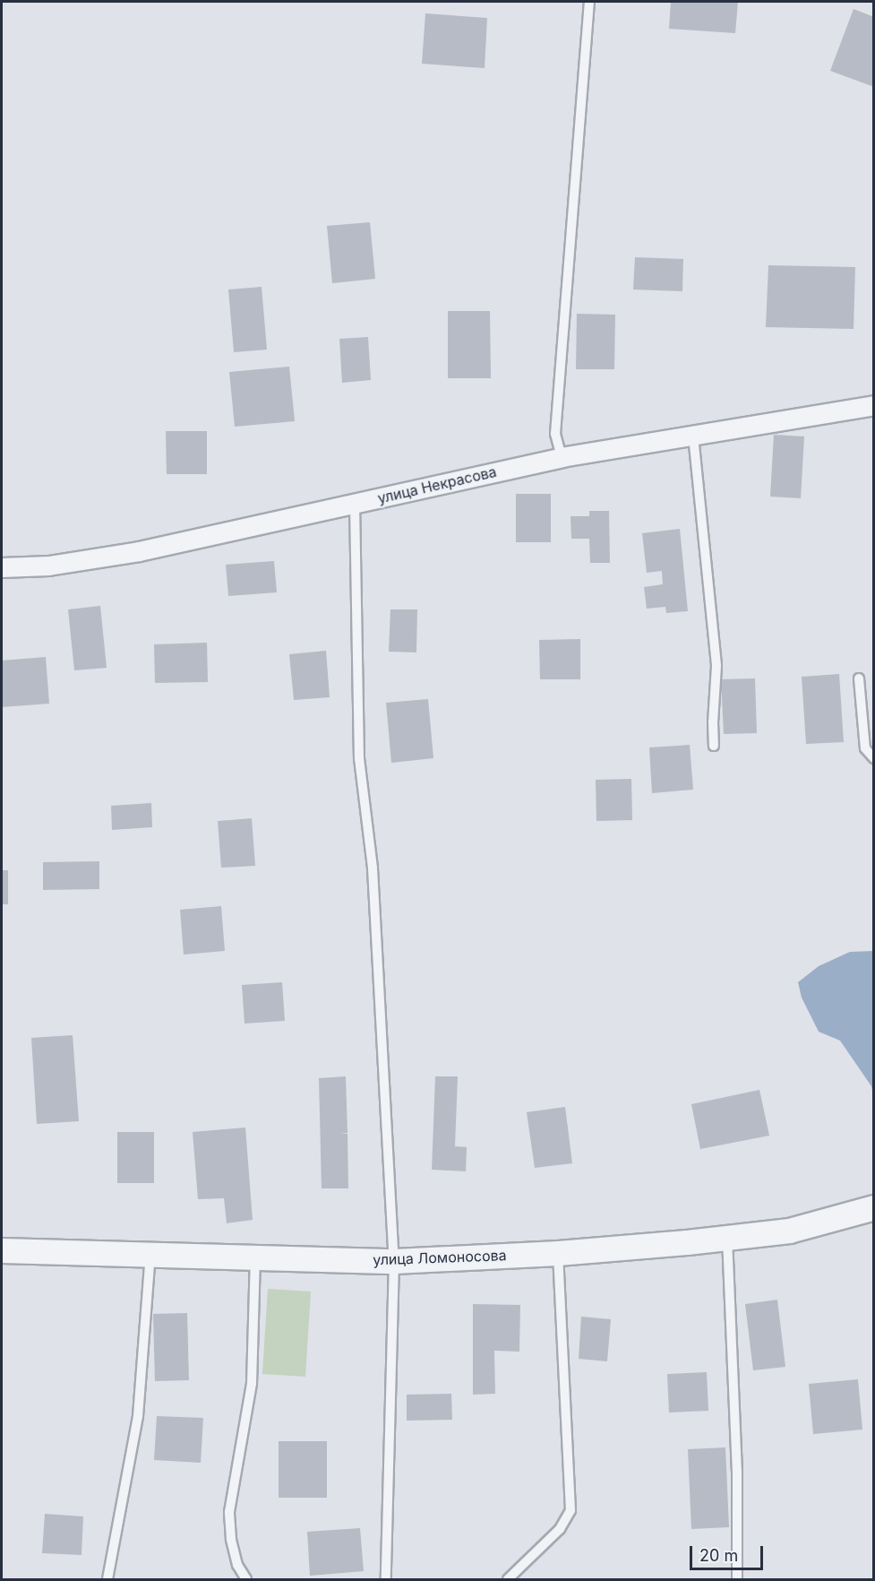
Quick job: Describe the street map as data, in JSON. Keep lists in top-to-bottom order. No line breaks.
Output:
{"streets":{"street":["улица Некрасова","улица Ломоносова"]},"scale_bar":"20 m"}
